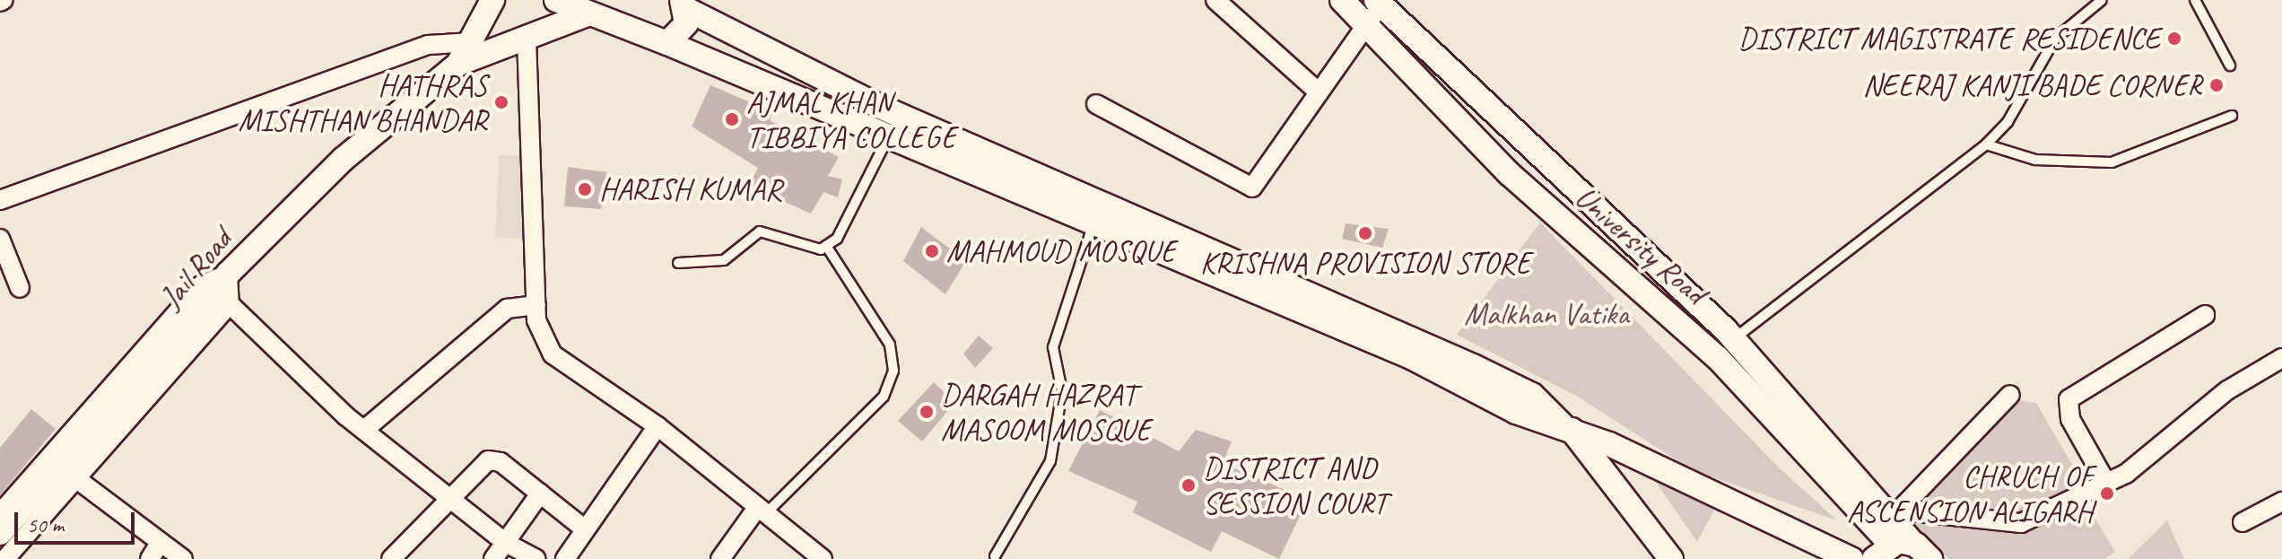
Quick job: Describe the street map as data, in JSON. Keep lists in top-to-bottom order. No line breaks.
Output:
{"streets":{"main road":["University Road","Jail Road"]},"parks":["Malkhan Vatika"],"places":["DISTRICT MAGISTRATE RESIDENCE","NEERAJ KANJI BADE CORNER","HATHRAS MISHTHAN BHANDAR","AJMAL KHAN TIBBIYA COLLEGE","HARISH KUMAR","KRISHNA PROVISION STORE","MAHMOUD MOSQUE","DARGAH HAZRAT MASOOM MOSQUE","DISTRICT AND SESSION COURT","CHRUCH OF ASCENSION ALIGARH"],"scale_bar":"50 m"}
